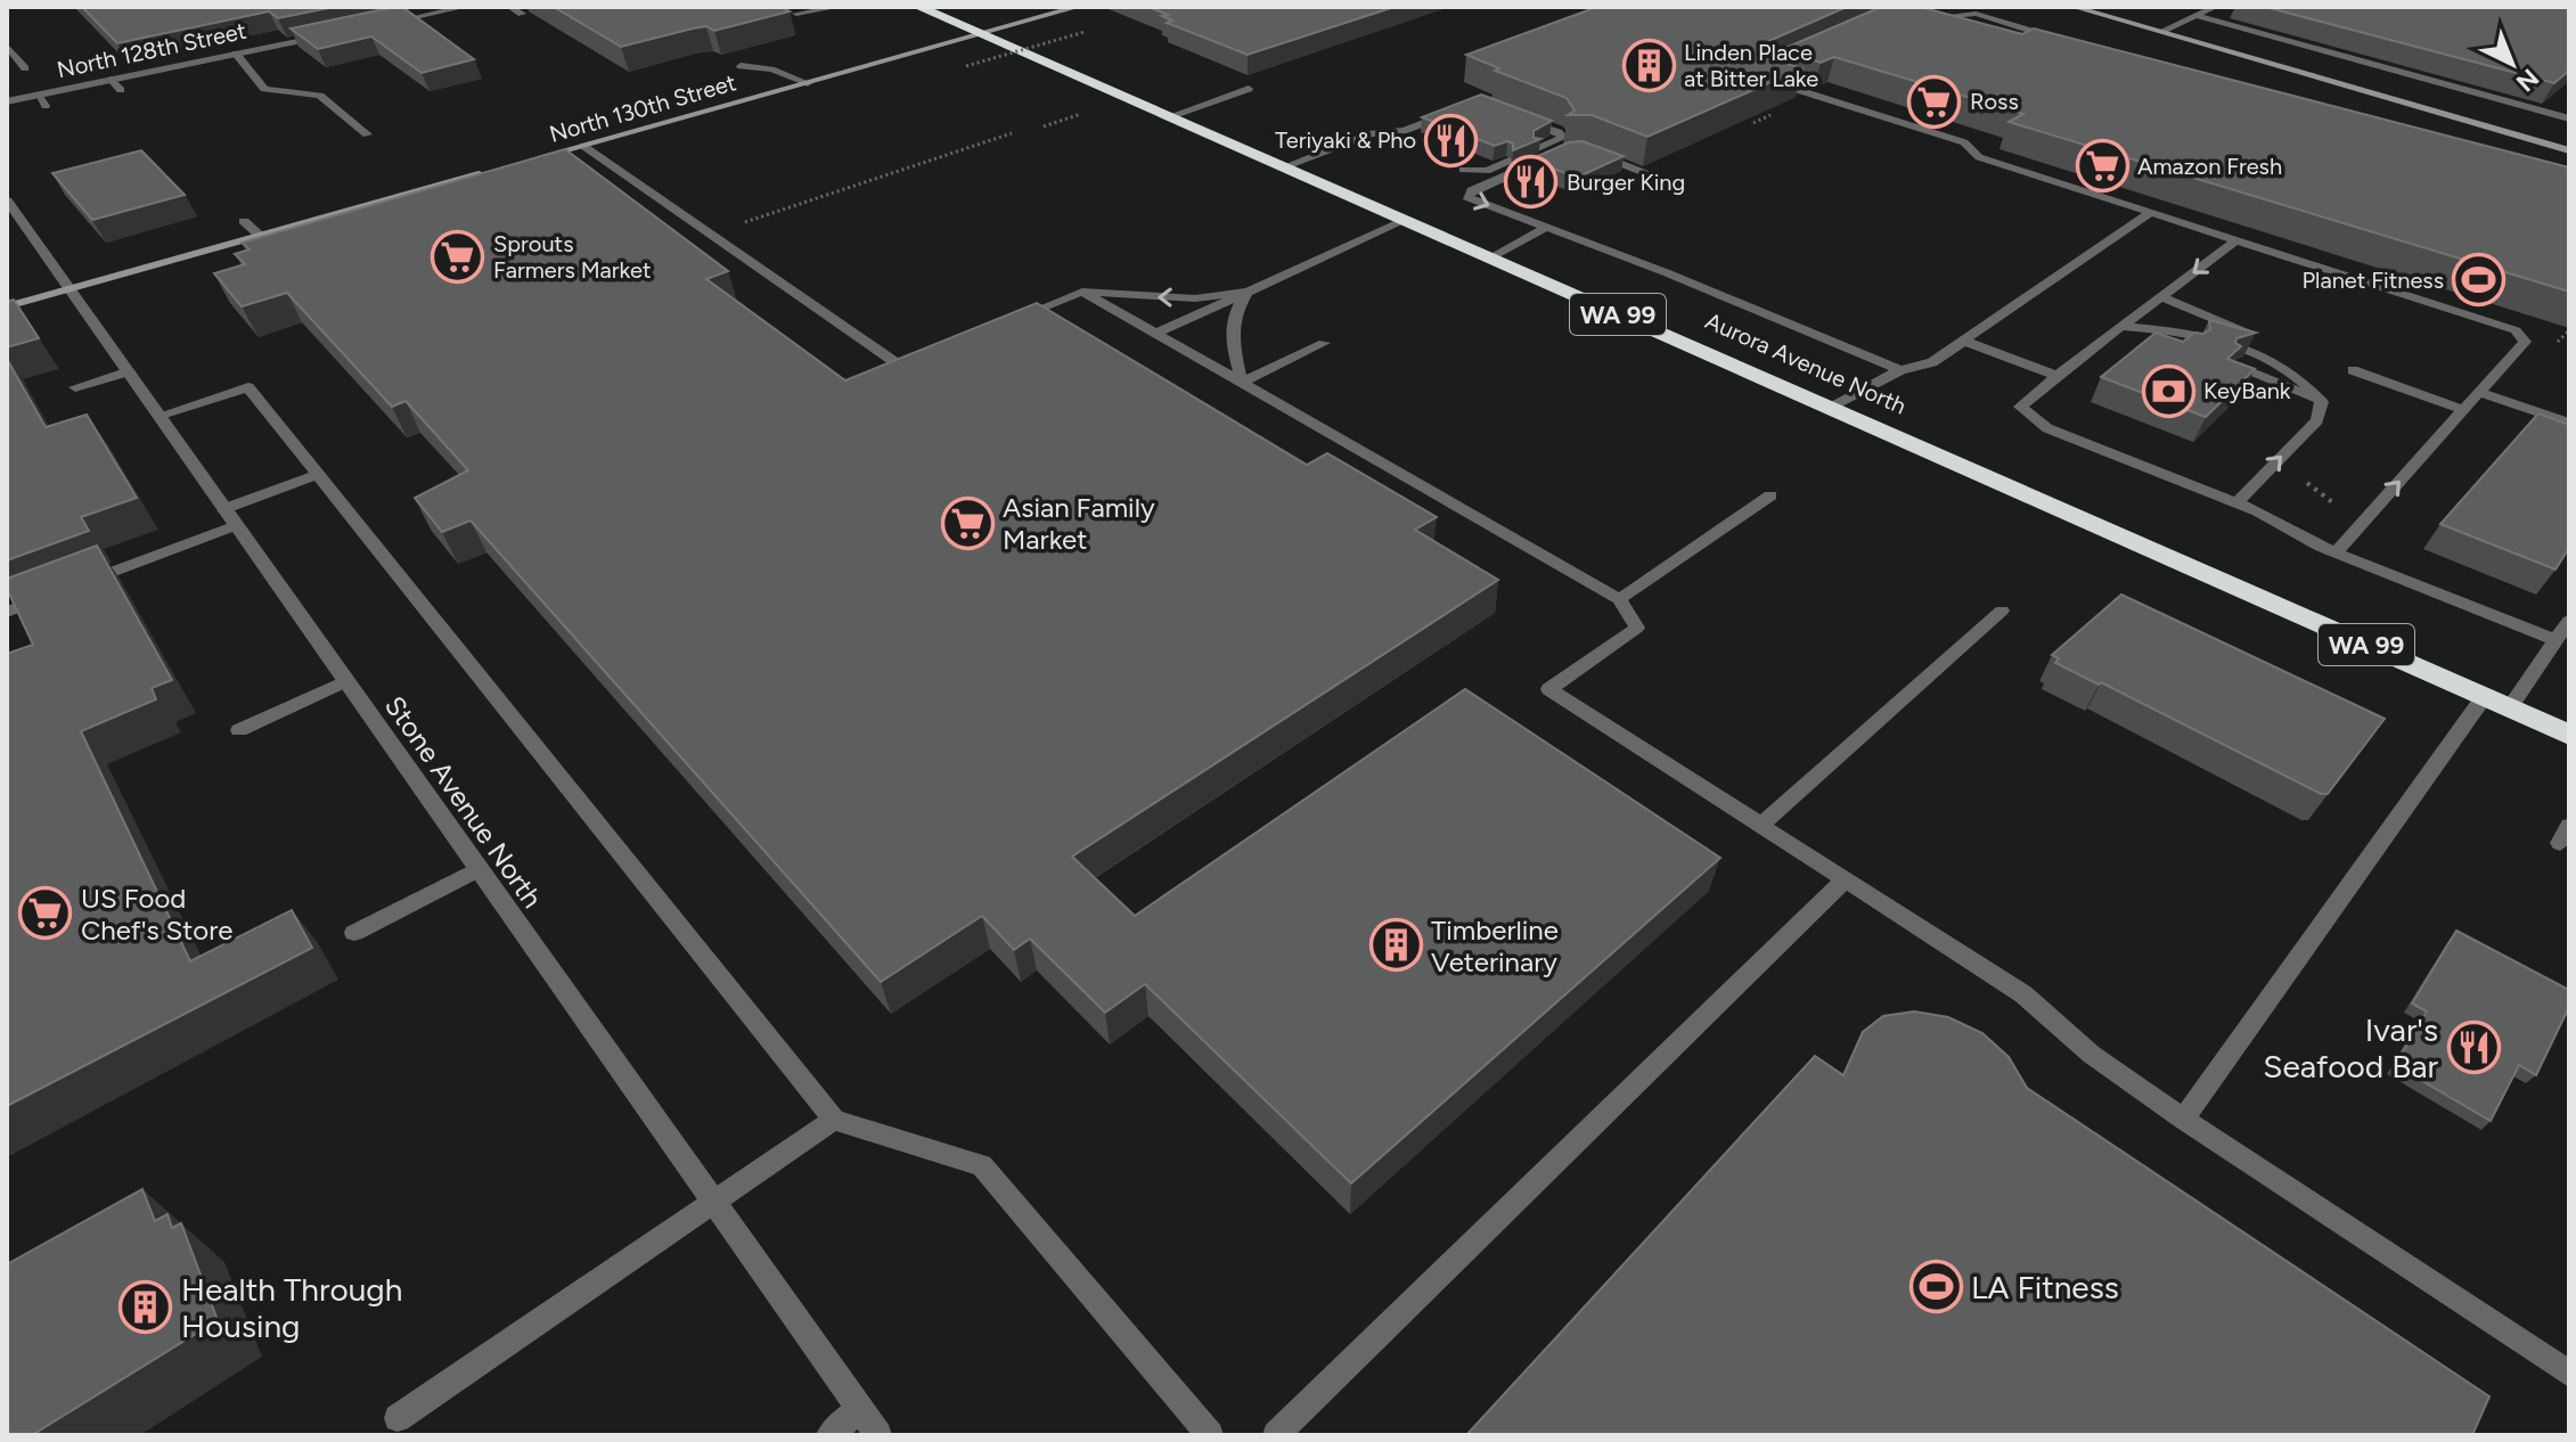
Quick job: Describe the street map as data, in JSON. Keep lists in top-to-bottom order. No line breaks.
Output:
{"streets":{"highway":["WA 99","Aurora Avenue North"],"main road":["North 130th Street"],"street":["North 128th Street","Stone Avenue North"]},"crossings":[["North 130th Street","Aurora Avenue North"]],"places":{"building":["Linden Place at Bitter Lake","Timberline Veterinary","Health Through Housing"],"supermarket":["Ross","Amazon Fresh","Sprouts Farmers Market","Asian Family Market","US Food Chef's Store"],"restaurant":["Teriyaki & Pho","Burger King","Ivar's Seafood Bar"],"sports":["Planet Fitness","LA Fitness"],"bank":["KeyBank"]},"north":"bottom right"}
